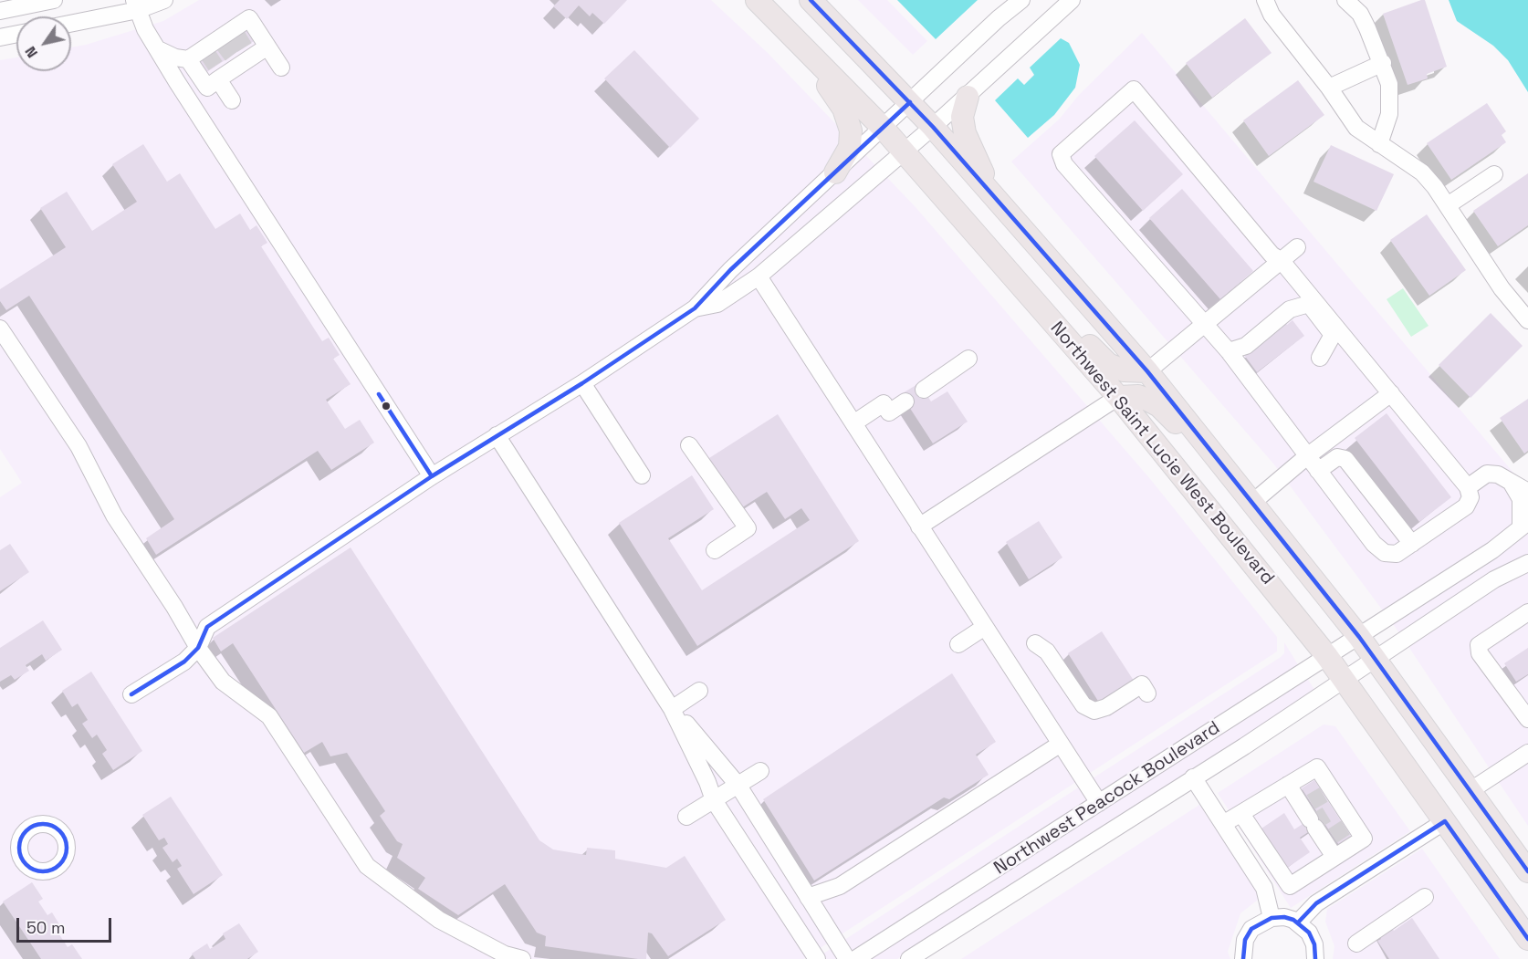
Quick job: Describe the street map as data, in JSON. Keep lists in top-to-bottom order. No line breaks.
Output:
{"streets":{"main road":["Northwest Saint Lucie West Boulevard"],"street":["Northwest Peacock Boulevard"]},"crossings":[["Northwest Saint Lucie West Boulevard","Northwest Peacock Boulevard"]],"scale_bar":"50 m","north":"bottom left"}
